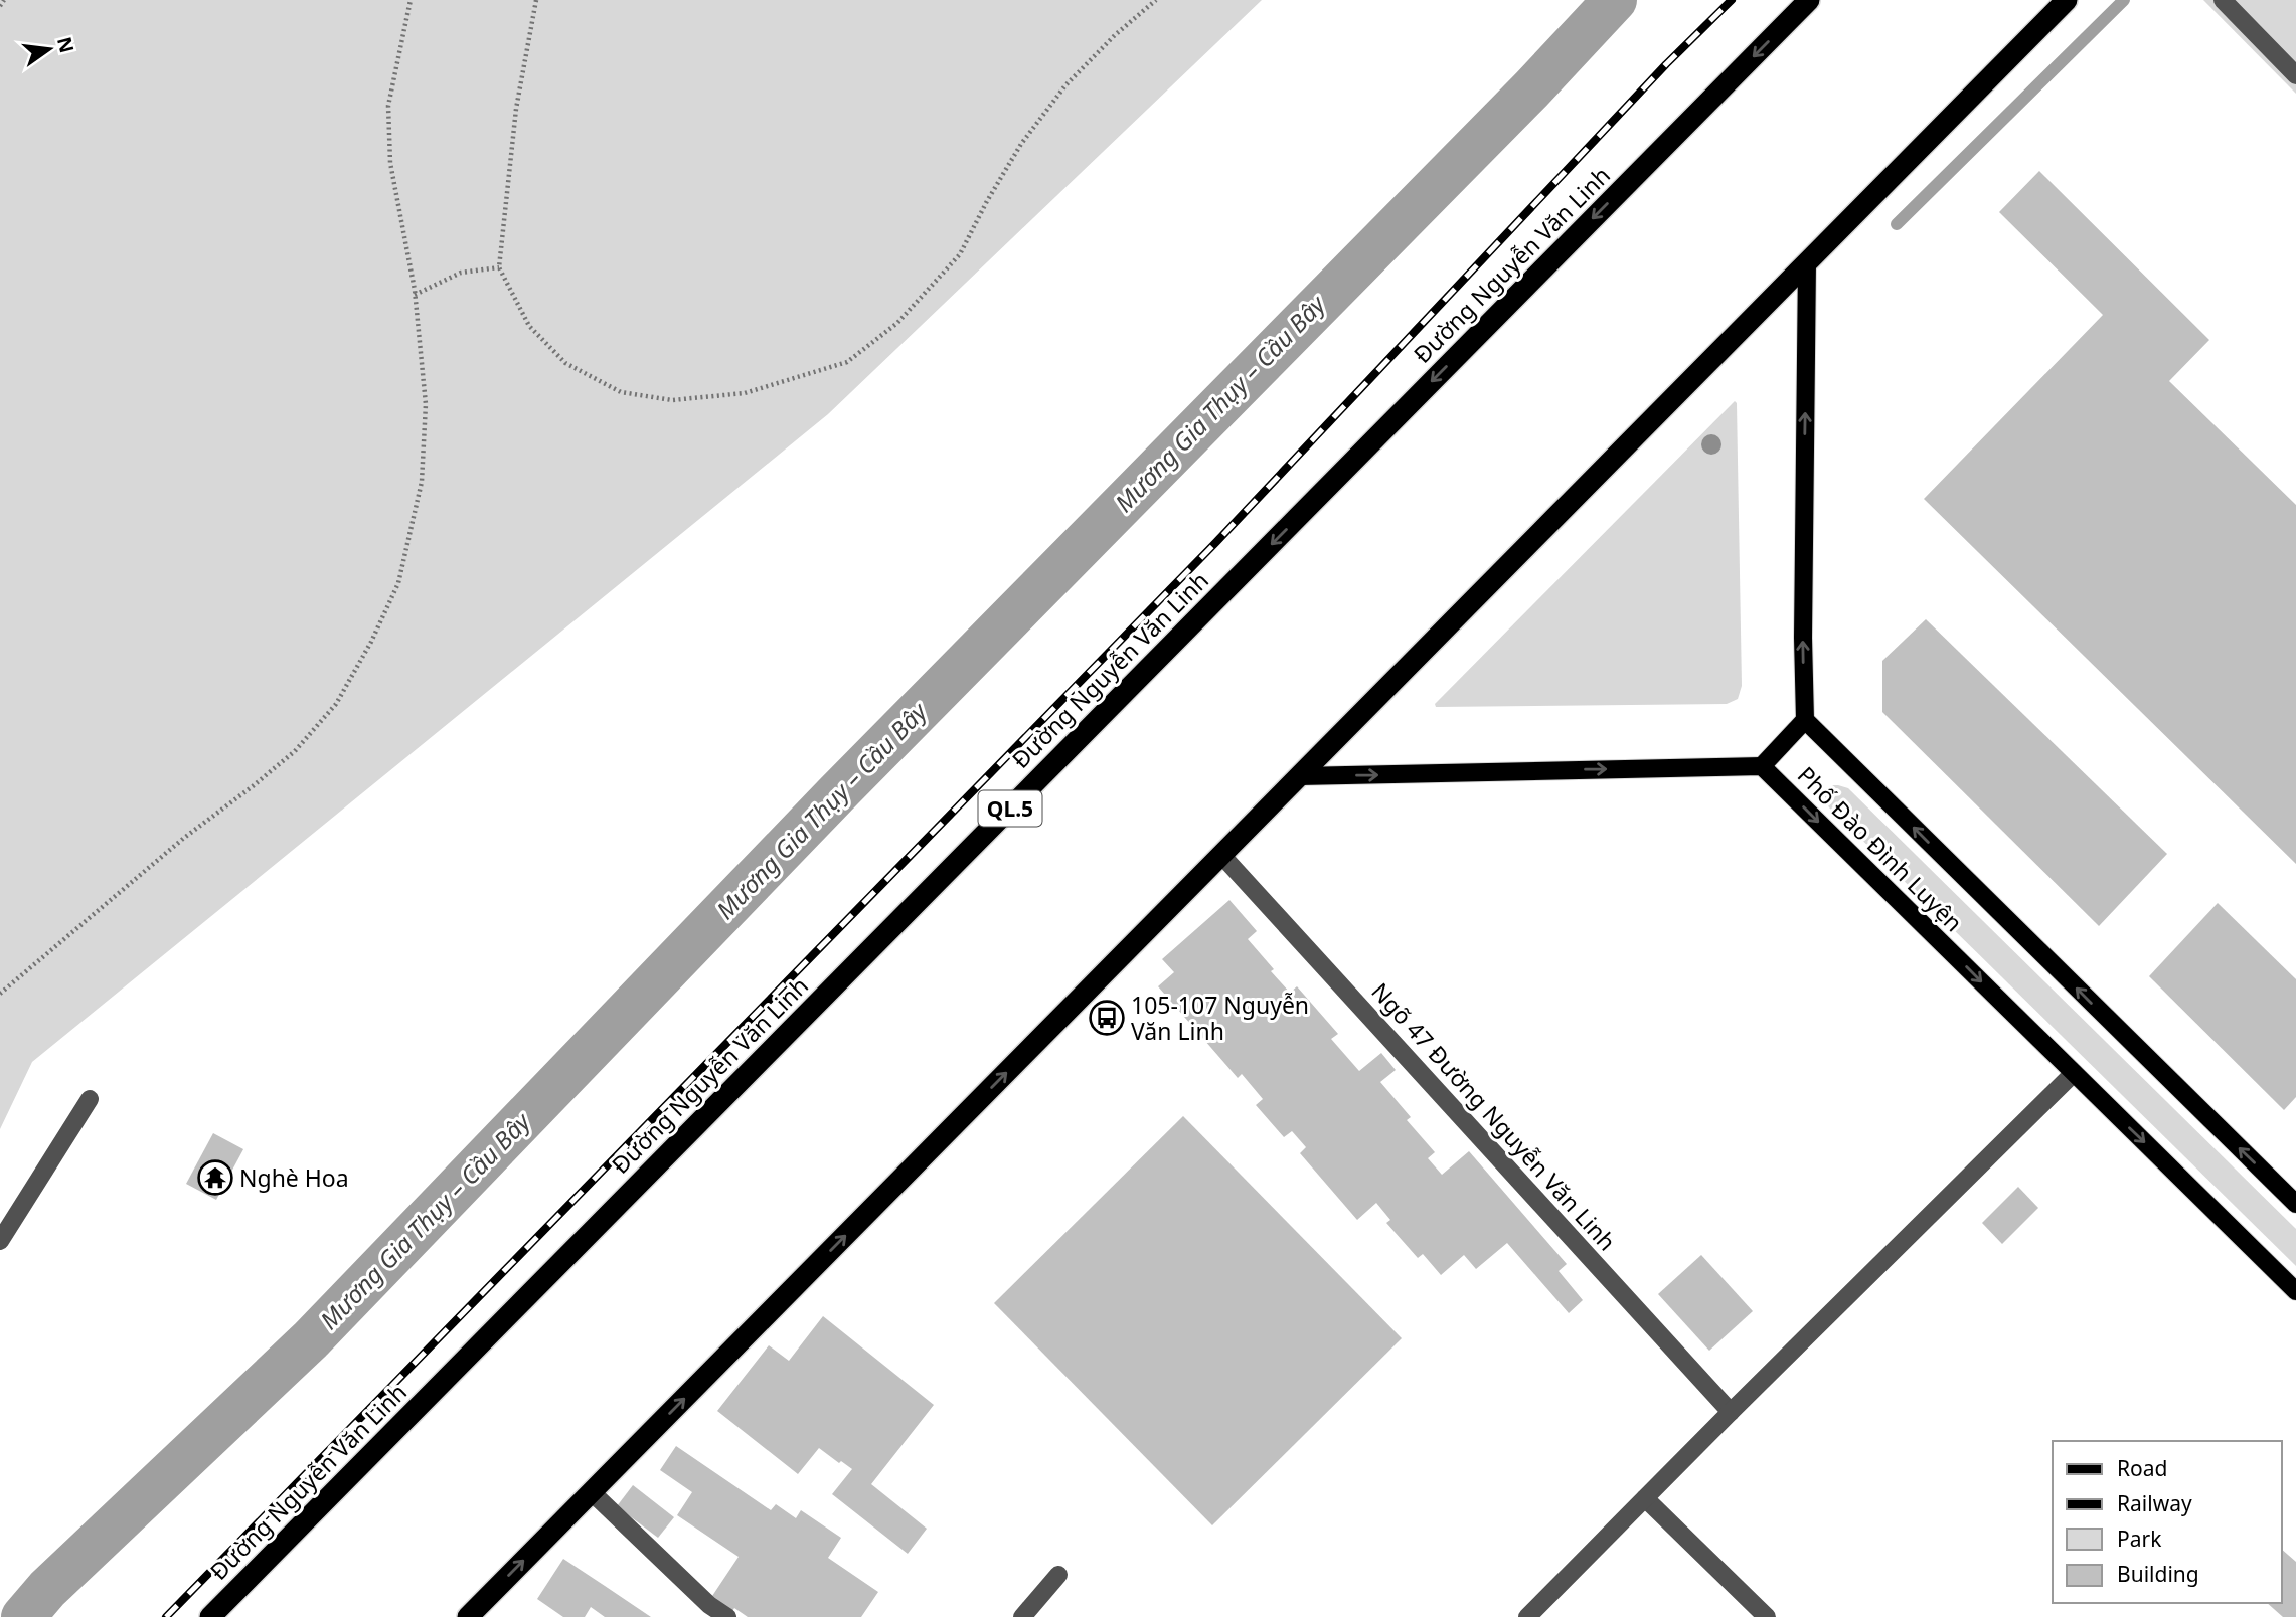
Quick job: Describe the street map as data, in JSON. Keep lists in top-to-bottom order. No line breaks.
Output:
{"streets":{"highway":["Đường Nguyễn Văn Linh","QL.5"],"main road":["Phố Đào Đình Luyện"],"street":["Ngõ 47 Đường Nguyễn Văn Linh"]},"water":["Mương Gia Thụy – Cầu Bây"],"places":{"bus stop":["105-107 Nguyễn Văn Linh"],"temple":["Nghè Hoa"]},"legend":["Road","Railway","Park","Building"],"north":"right"}
